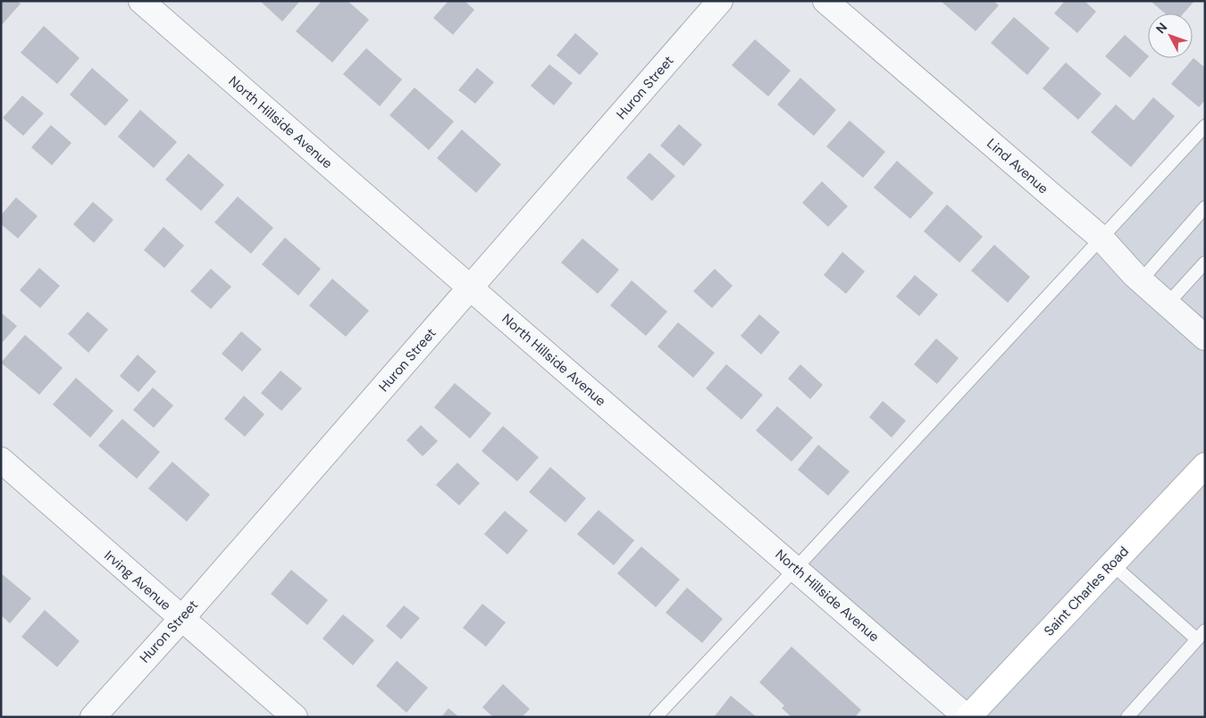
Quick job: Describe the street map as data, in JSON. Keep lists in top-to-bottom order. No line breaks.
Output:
{"streets":{"main road":["Saint Charles Road"],"street":["Huron Street","North Hillside Avenue","Lind Avenue","Irving Avenue"]},"crossings":[["Huron Street","North Hillside Avenue"],["Huron Street","Irving Avenue"],["North Hillside Avenue","Saint Charles Road"]],"north":"top left"}
